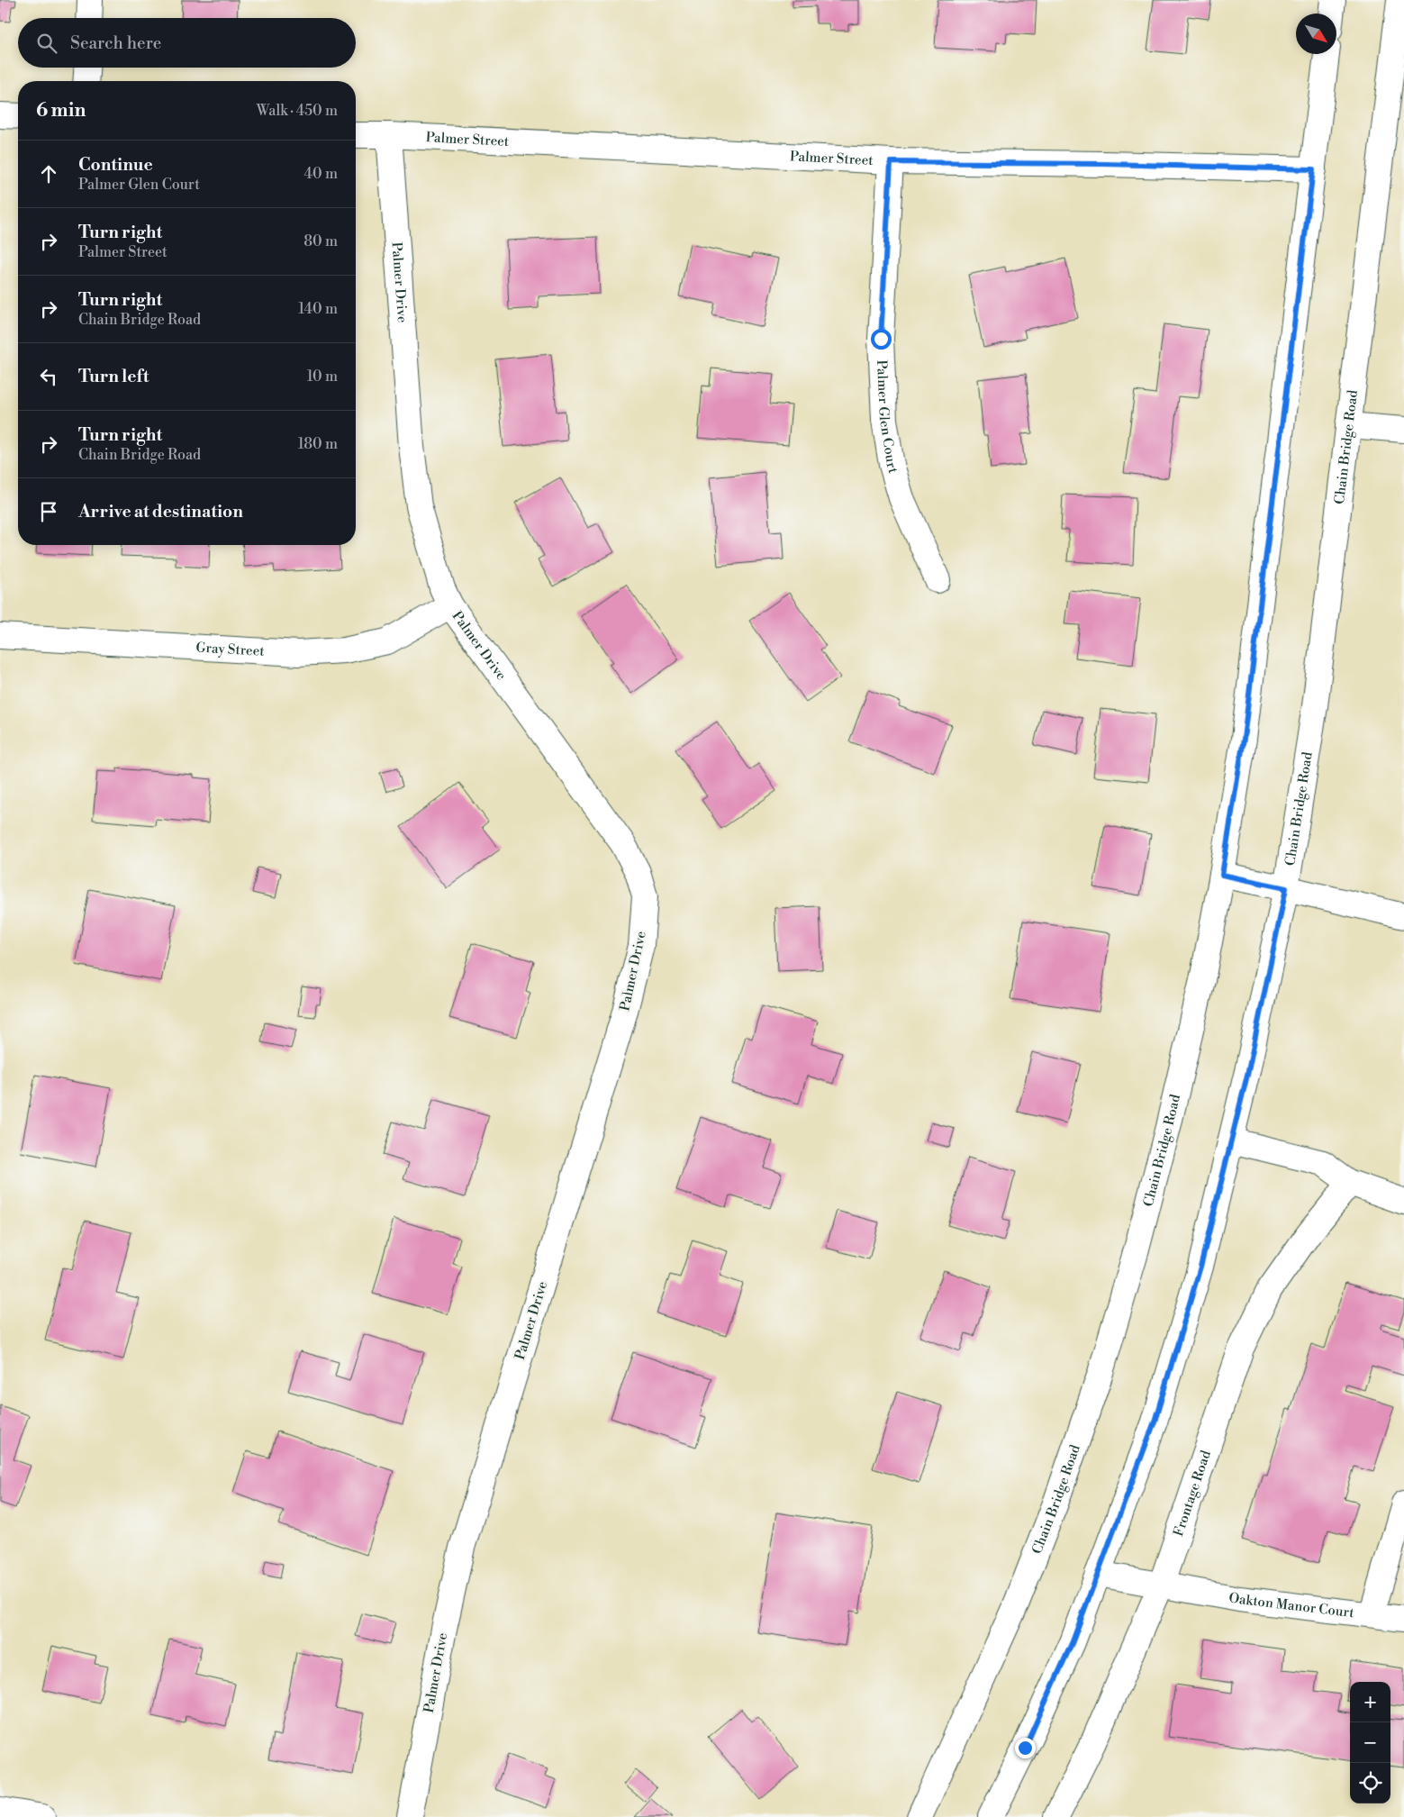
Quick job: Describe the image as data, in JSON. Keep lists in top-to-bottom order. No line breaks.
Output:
{"streets":{"street":["Palmer Street","Palmer Drive","Palmer Glen Court","Chain Bridge Road","Gray Street","Frontage Road","Oakton Manor Court"]},"crossings":[["Palmer Street","Palmer Drive"],["Palmer Street","Palmer Glen Court"],["Palmer Street","Chain Bridge Road"],["Palmer Drive","Gray Street"],["Chain Bridge Road","Oakton Manor Court"],["Frontage Road","Oakton Manor Court"]],"north":"bottom right","page":{"search":"Search here","heading":["6 min","Walk · 450 m"],"list":[["Continue","Palmer Glen Court","40 m"],["Turn right","Palmer Street","80 m"],["Turn right","Chain Bridge Road","140 m"],["Turn left","10 m"],["Turn right","Chain Bridge Road","180 m"],"Arrive at destination"],"map_buttons":["+","−"]}}
